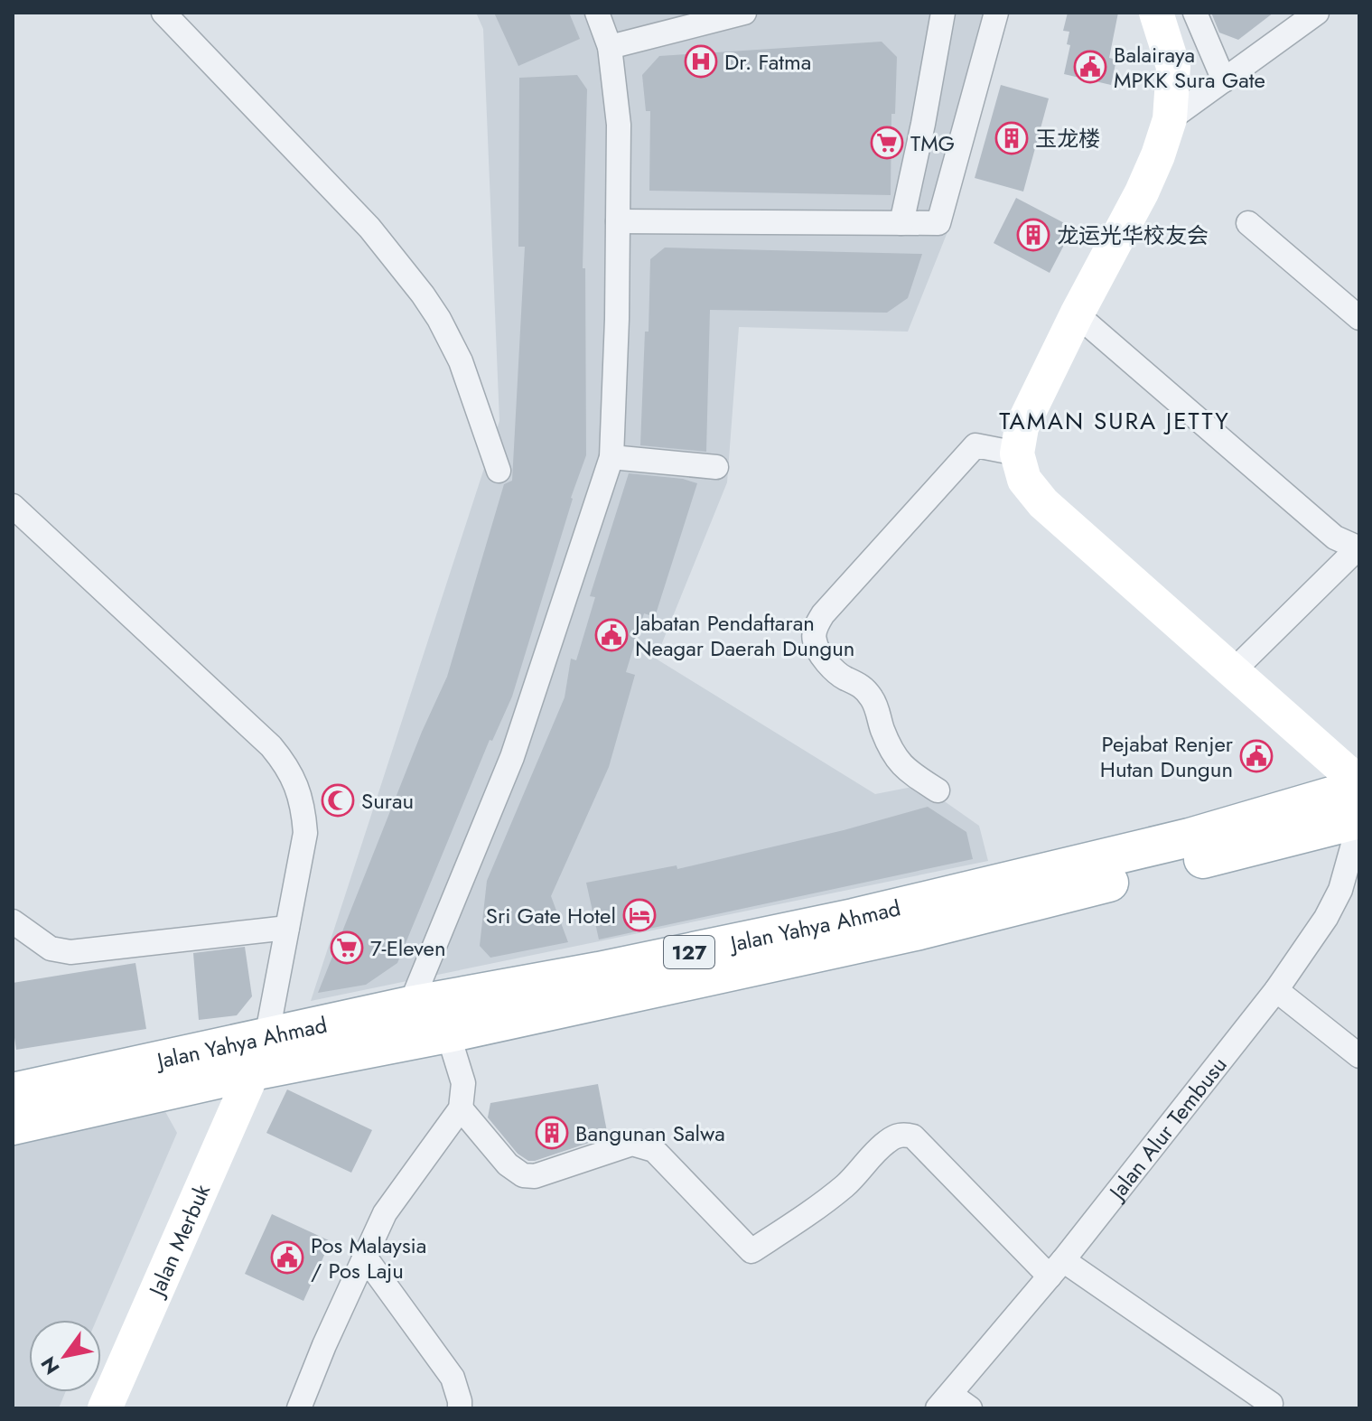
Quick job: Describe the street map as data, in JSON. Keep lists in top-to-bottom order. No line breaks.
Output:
{"streets":{"main road":["Jalan Yahya Ahmad","127"],"street":["Jalan Alur Tembusu","Jalan Merbuk"]},"crossings":[["Jalan Yahya Ahmad","Jalan Alur Tembusu"],["Jalan Yahya Ahmad","Jalan Merbuk"]],"districts":["TAMAN SURA JETTY"],"places":{"hospital":["Dr. Fatma"],"public building":["Balairaya MPKK Sura Gate","Jabatan Pendaftaran Neagar Daerah Dungun","Pejabat Renjer Hutan Dungun","Pos Malaysia / Pos Laju"],"building":["玉龙楼","龙运光华校友会","Bangunan Salwa"],"supermarket":["TMG","7-Eleven"],"mosque":["Surau"],"hotel":["Sri Gate Hotel"]},"north":"bottom left"}
